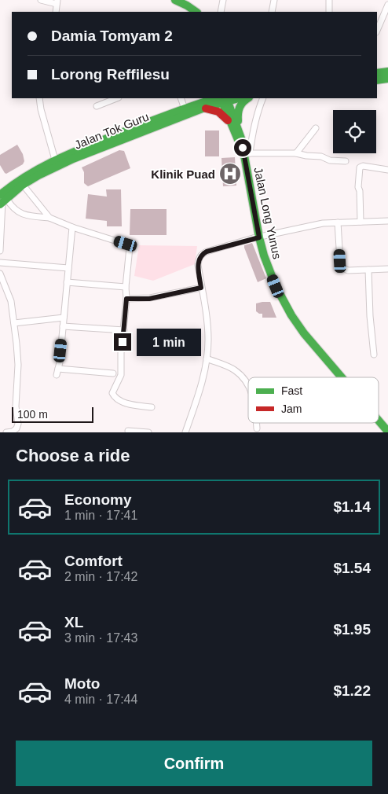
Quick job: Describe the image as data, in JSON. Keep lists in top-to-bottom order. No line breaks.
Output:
{"streets":{"main road":["Jalan Tok Guru","Jalan Long Yunus"]},"crossings":[["Jalan Tok Guru","Jalan Long Yunus"]],"places":{"hospital":["Klinik Puad"]},"legend":["Fast","Jam"],"scale_bar":"100 m","page":{"banner":["Damia Tomyam 2","Lorong Reffilesu"],"bubble":"1 min","scale":"100 m","heading":"Choose a ride","list":[{"name":"Economy","note":"1 min · 17:41","value":"$1.14"},{"name":"Comfort","note":"2 min · 17:42","value":"$1.54"},{"name":"XL","note":"3 min · 17:43","value":"$1.95"},{"name":"Moto","note":"4 min · 17:44","value":"$1.22"}],"buttons":"Confirm"}}
